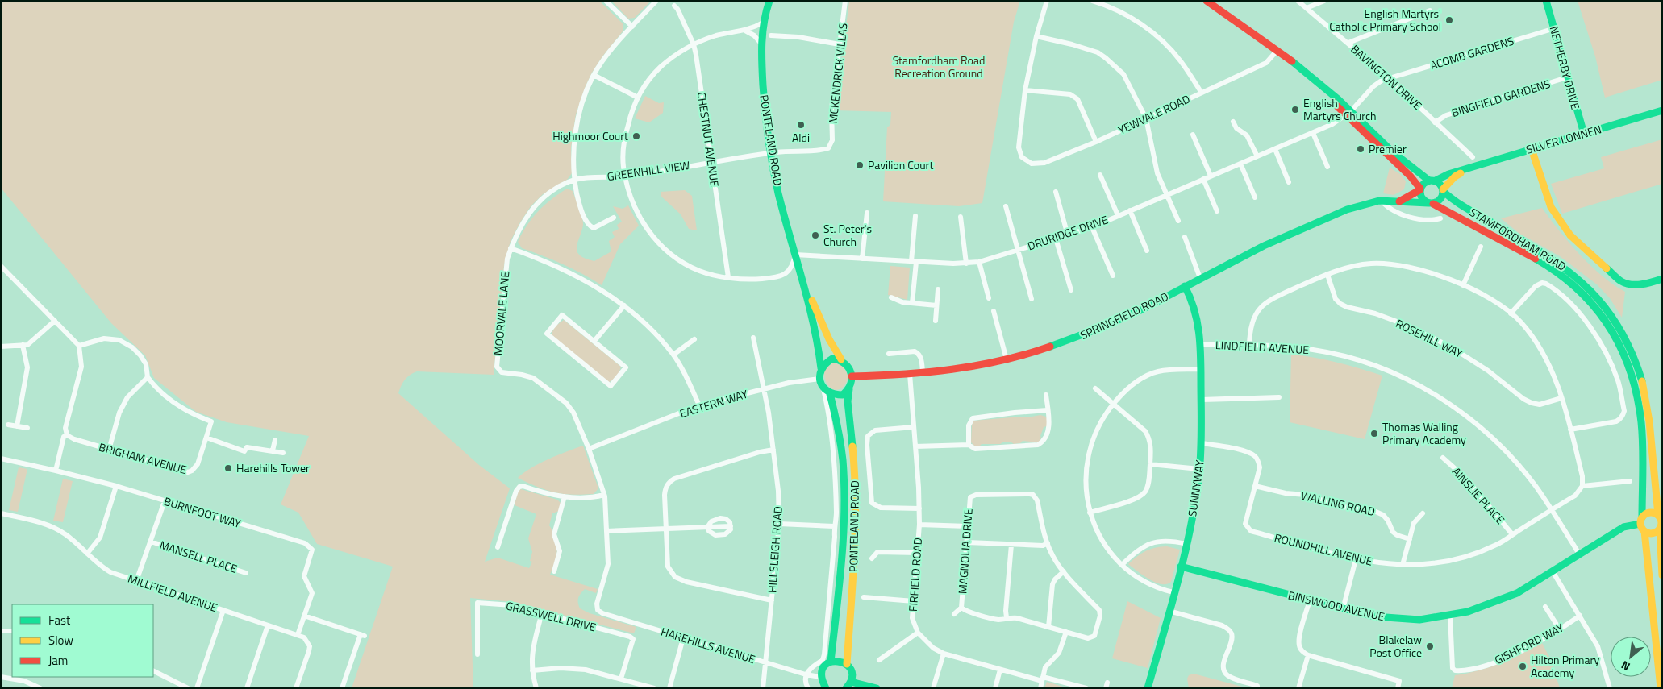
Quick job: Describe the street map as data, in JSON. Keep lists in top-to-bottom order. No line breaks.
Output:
{"streets":{"main road":["NETHERBY DRIVE","SILVER LONNEN","PONTELAND ROAD","STAMFORDHAM ROAD","SPRINGFIELD ROAD","SUNNYWAY","BINSWOOD AVENUE"],"street":["ACOMB GARDENS","MCKENDRICK VILLAS","BAVINGTON DRIVE","BINGFIELD GARDENS","YEWVALE ROAD","CHESTNUT AVENUE","GREENHILL VIEW","DRURIDGE DRIVE","MOORVALE LANE","ROSEHILL WAY","LINDFIELD AVENUE","EASTERN WAY","BRIGHAM AVENUE","AINSLIE PLACE","WALLING ROAD","BURNFOOT WAY","HILLSLEIGH ROAD","ROUNDHILL AVENUE","MAGNOLIA DRIVE","MANSELL PLACE","FIRFIELD ROAD","MILLFIELD AVENUE","GRASSWELL DRIVE","GISHFORD WAY","HAREHILLS AVENUE"]},"crossings":[["ACOMB GARDENS","NETHERBY DRIVE"],["ACOMB GARDENS","BAVINGTON DRIVE"],["ACOMB GARDENS","DRURIDGE DRIVE"],["NETHERBY DRIVE","BINGFIELD GARDENS"],["NETHERBY DRIVE","SILVER LONNEN"],["MCKENDRICK VILLAS","GREENHILL VIEW"],["BAVINGTON DRIVE","BINGFIELD GARDENS"],["CHESTNUT AVENUE","GREENHILL VIEW"],["SILVER LONNEN","STAMFORDHAM ROAD"],["SILVER LONNEN","SPRINGFIELD ROAD"],["PONTELAND ROAD","GREENHILL VIEW"],["PONTELAND ROAD","DRURIDGE DRIVE"],["PONTELAND ROAD","SPRINGFIELD ROAD"],["PONTELAND ROAD","EASTERN WAY"],["PONTELAND ROAD","HAREHILLS AVENUE"],["GREENHILL VIEW","MOORVALE LANE"],["STAMFORDHAM ROAD","SPRINGFIELD ROAD"],["STAMFORDHAM ROAD","BINSWOOD AVENUE"],["MOORVALE LANE","EASTERN WAY"],["SPRINGFIELD ROAD","EASTERN WAY"],["SPRINGFIELD ROAD","SUNNYWAY"],["SPRINGFIELD ROAD","FIRFIELD ROAD"],["LINDFIELD AVENUE","SUNNYWAY"],["LINDFIELD AVENUE","ROUNDHILL AVENUE"],["LINDFIELD AVENUE","BINSWOOD AVENUE"],["EASTERN WAY","HILLSLEIGH ROAD"],["SUNNYWAY","ROUNDHILL AVENUE"],["SUNNYWAY","BINSWOOD AVENUE"],["AINSLIE PLACE","ROUNDHILL AVENUE"],["WALLING ROAD","ROUNDHILL AVENUE"],["BURNFOOT WAY","MILLFIELD AVENUE"],["HILLSLEIGH ROAD","HAREHILLS AVENUE"],["BINSWOOD AVENUE","GISHFORD WAY"]],"parks":["Stamfordham Road Recreation Ground"],"places":["English Martyrs' Catholic Primary School","English Martyrs Church","Aldi","Highmoor Court","Premier","Pavilion Court","St. Peter's Church","Thomas Walling Primary Academy","Harehills Tower","Blakelaw Post Office","Hilton Primary Academy"],"legend":["Fast","Slow","Jam"],"north":"bottom left"}
